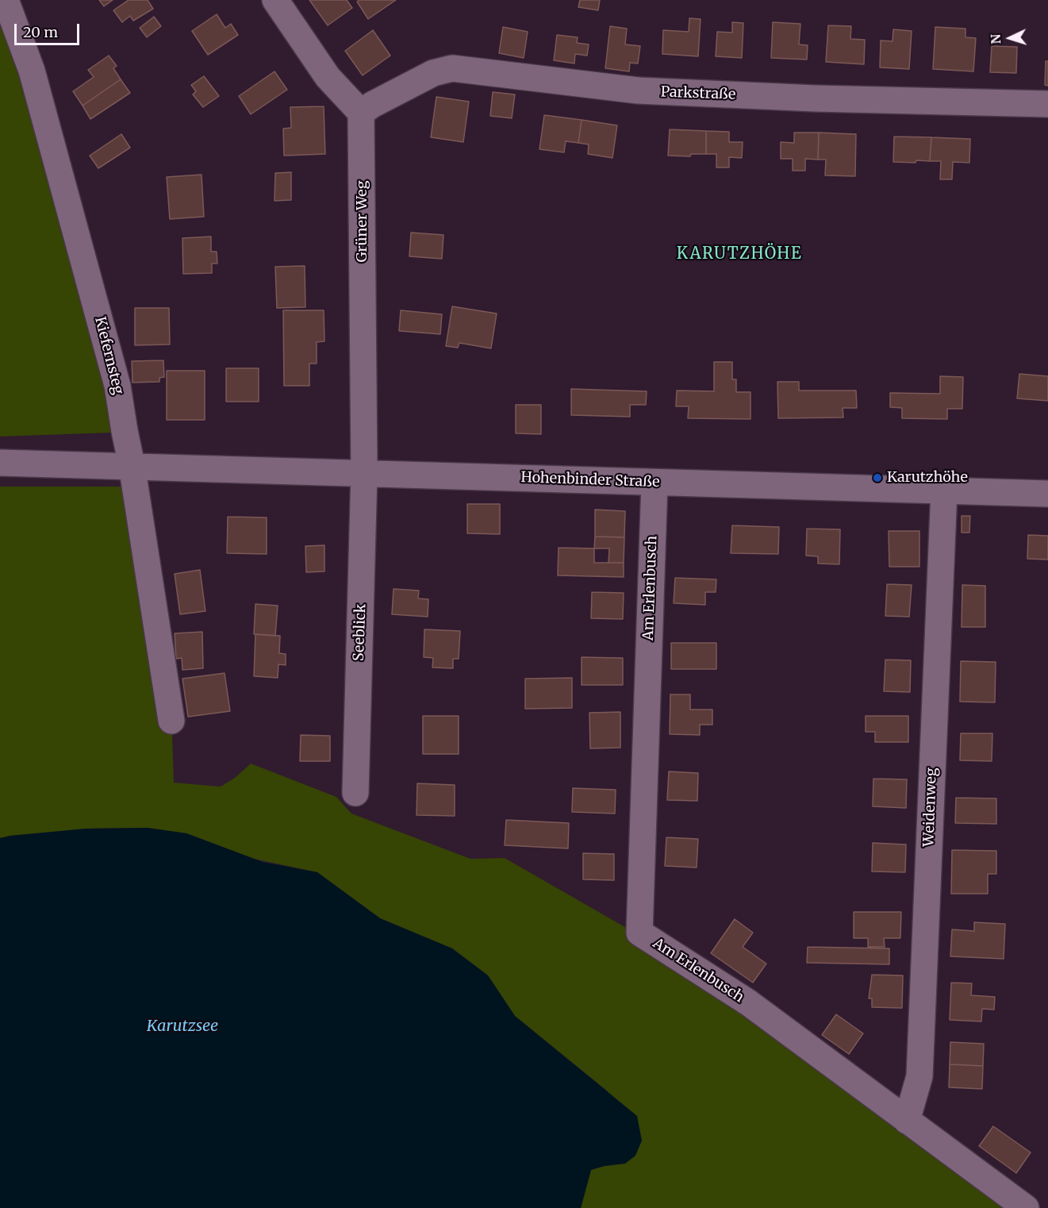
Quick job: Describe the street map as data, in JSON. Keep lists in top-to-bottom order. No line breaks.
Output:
{"streets":{"street":["Parkstraße","Grüner Weg","Kiefernsteg","Hohenbinder Straße","Am Erlenbusch","Seeblick","Weidenweg"]},"crossings":[["Parkstraße","Grüner Weg"],["Grüner Weg","Hohenbinder Straße"],["Grüner Weg","Seeblick"],["Kiefernsteg","Hohenbinder Straße"],["Hohenbinder Straße","Am Erlenbusch"],["Hohenbinder Straße","Seeblick"],["Hohenbinder Straße","Weidenweg"],["Am Erlenbusch","Weidenweg"]],"districts":["KARUTZHÖHE"],"water":["Karutzsee"],"places":["Karutzhöhe"],"scale_bar":"20 m","north":"left"}
